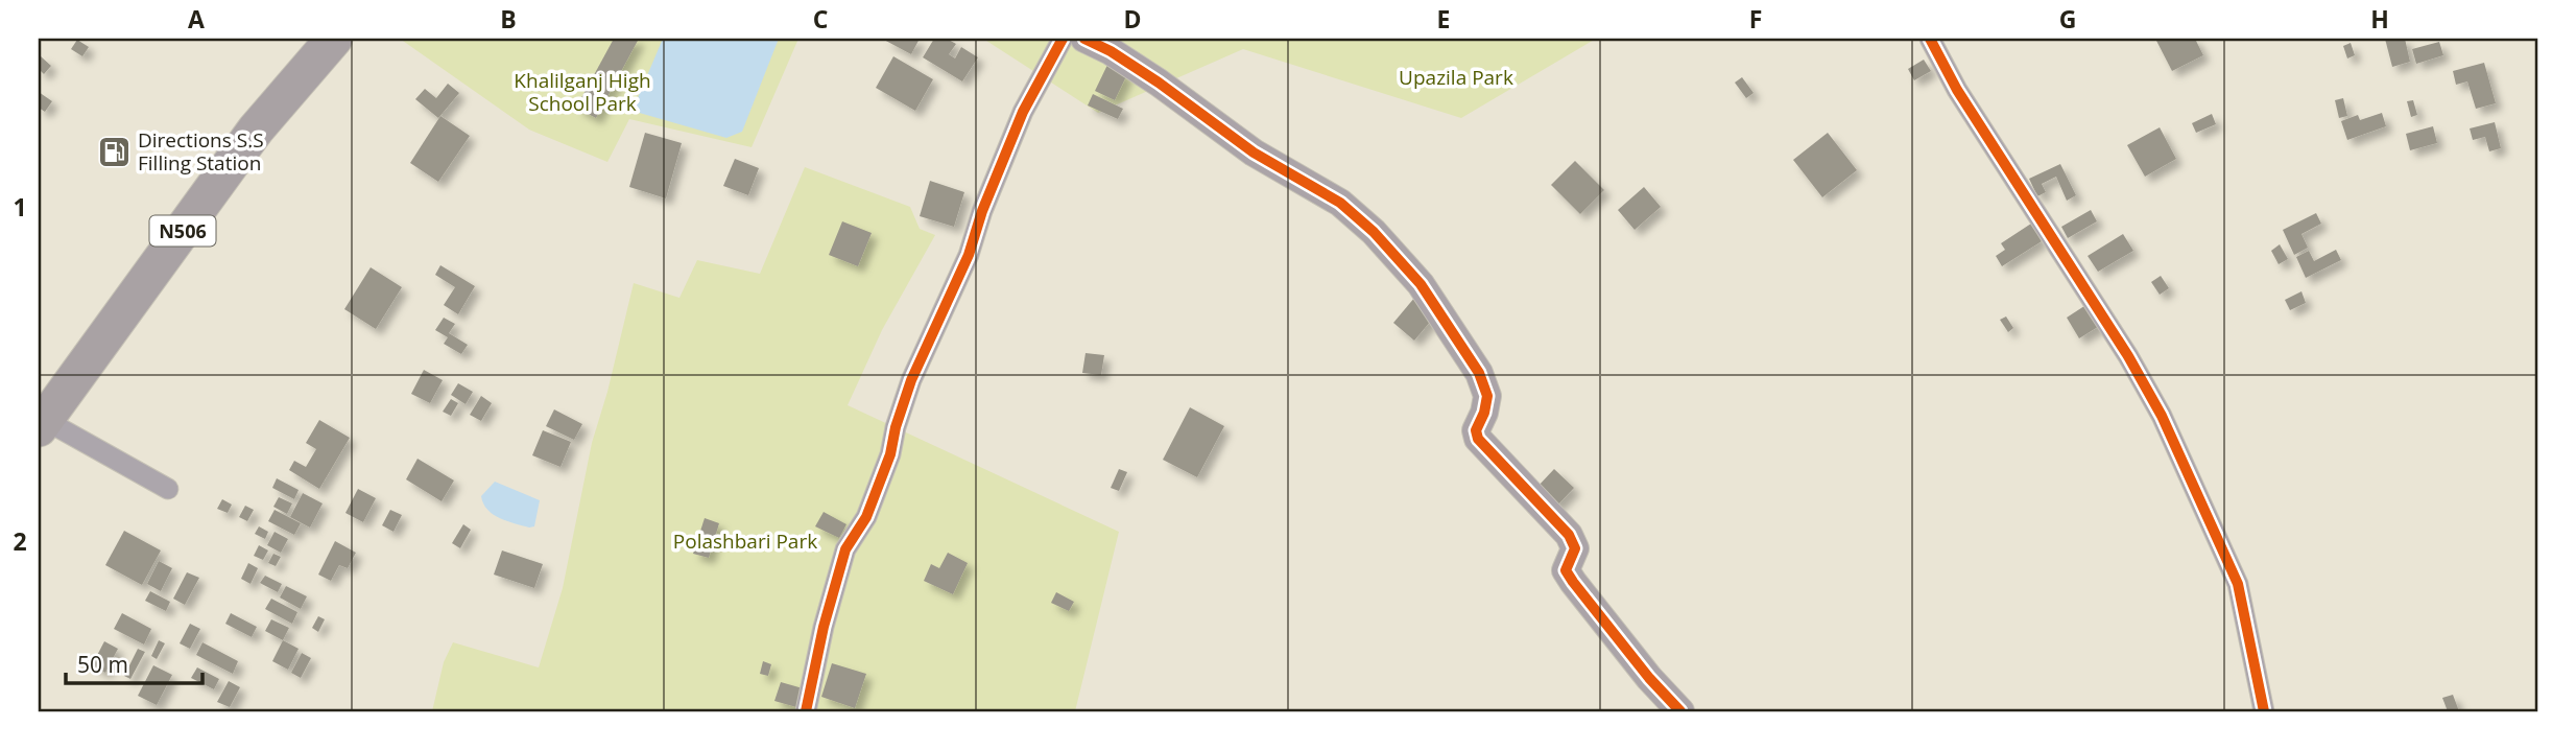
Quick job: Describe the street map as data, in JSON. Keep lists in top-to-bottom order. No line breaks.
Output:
{"streets":{"highway":["N506"]},"parks":["Upazila Park","Khalilganj High School Park","Polashbari Park"],"places":{"fuel station":["Directions S.S Filling Station"]},"scale_bar":"50 m","grid":{"columns":["A","B","C","D","E","F","G","H"],"rows":["1","2"]}}
